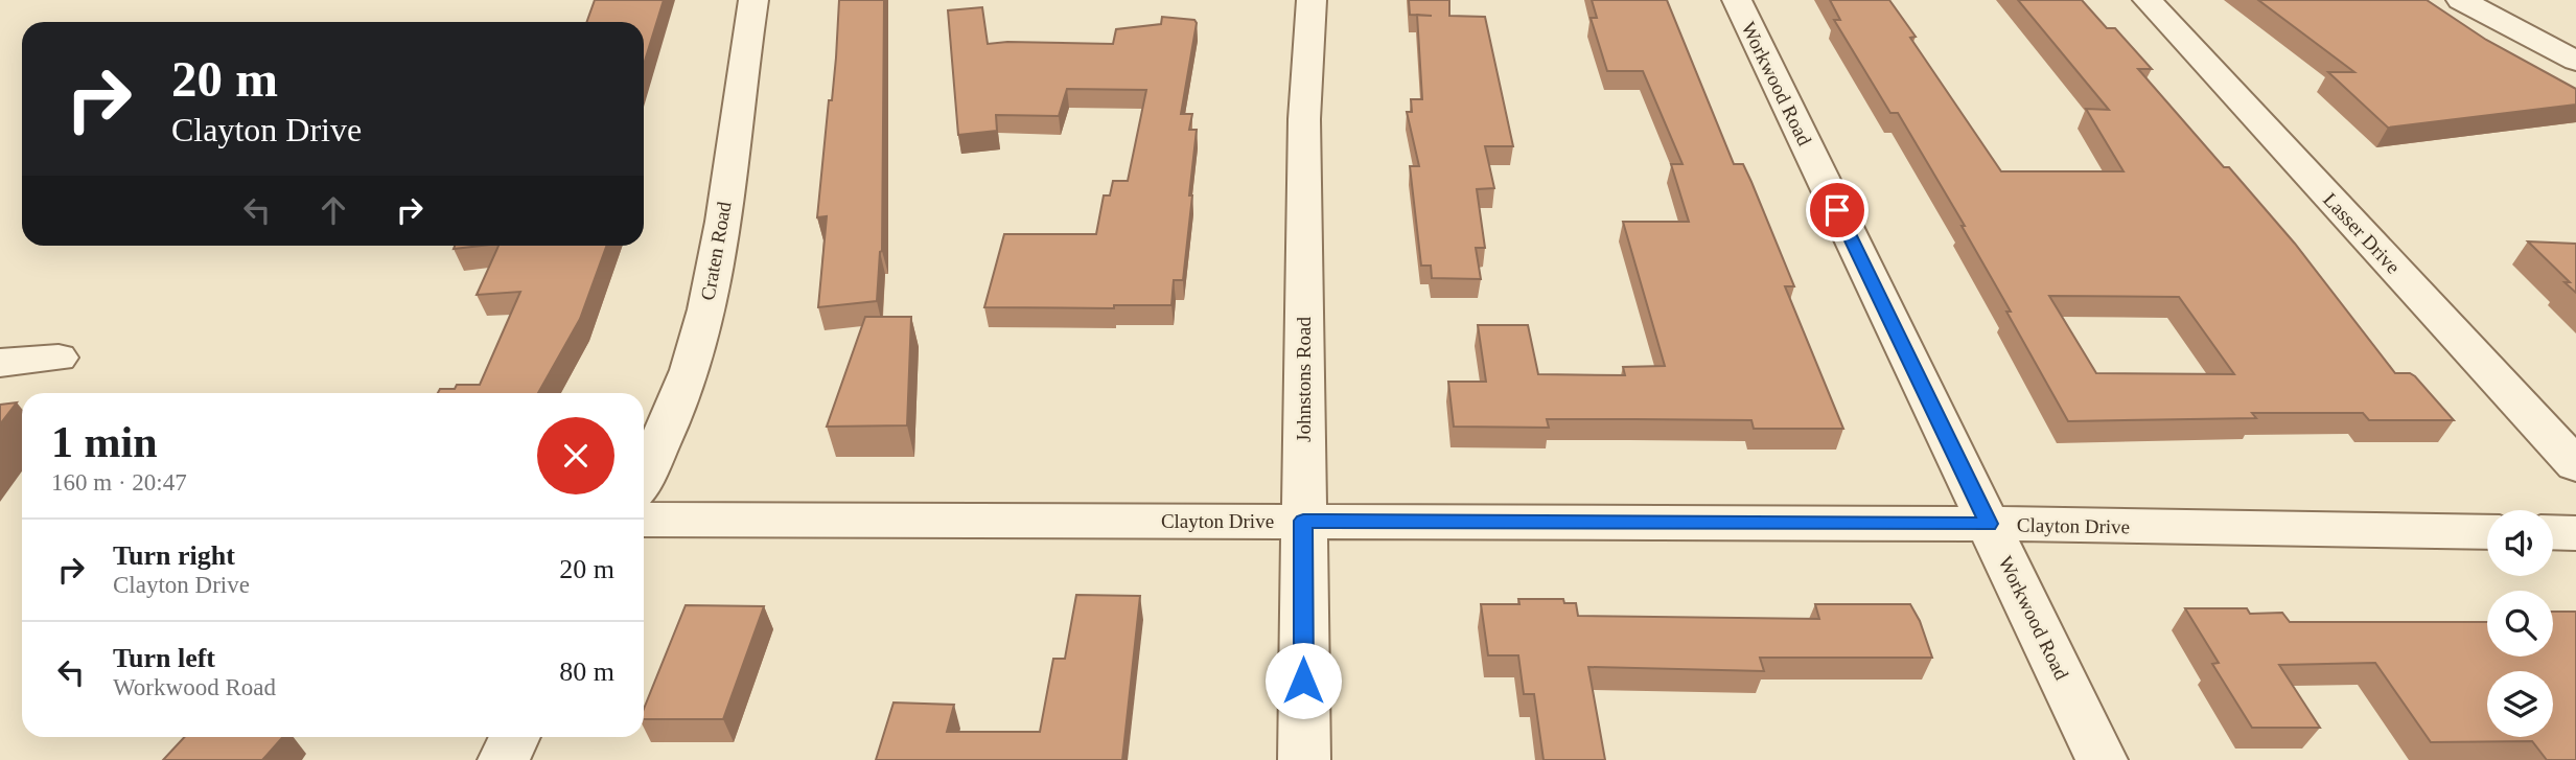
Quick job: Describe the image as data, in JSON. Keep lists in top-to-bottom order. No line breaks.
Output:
{"streets":{"street":["Workwood Road","Lasser Drive","Craten Road","Johnstons Road","Clayton Drive"]},"crossings":[["Workwood Road","Clayton Drive"],["Johnstons Road","Clayton Drive"]],"page":{"turn":["20 m","Clayton Drive"],"heading":["1 min","160 m · 20:47"],"list":[{"name":"Turn right","note":"Clayton Drive","value":"20 m"},{"name":"Turn left","note":"Workwood Road","value":"80 m"}]}}
